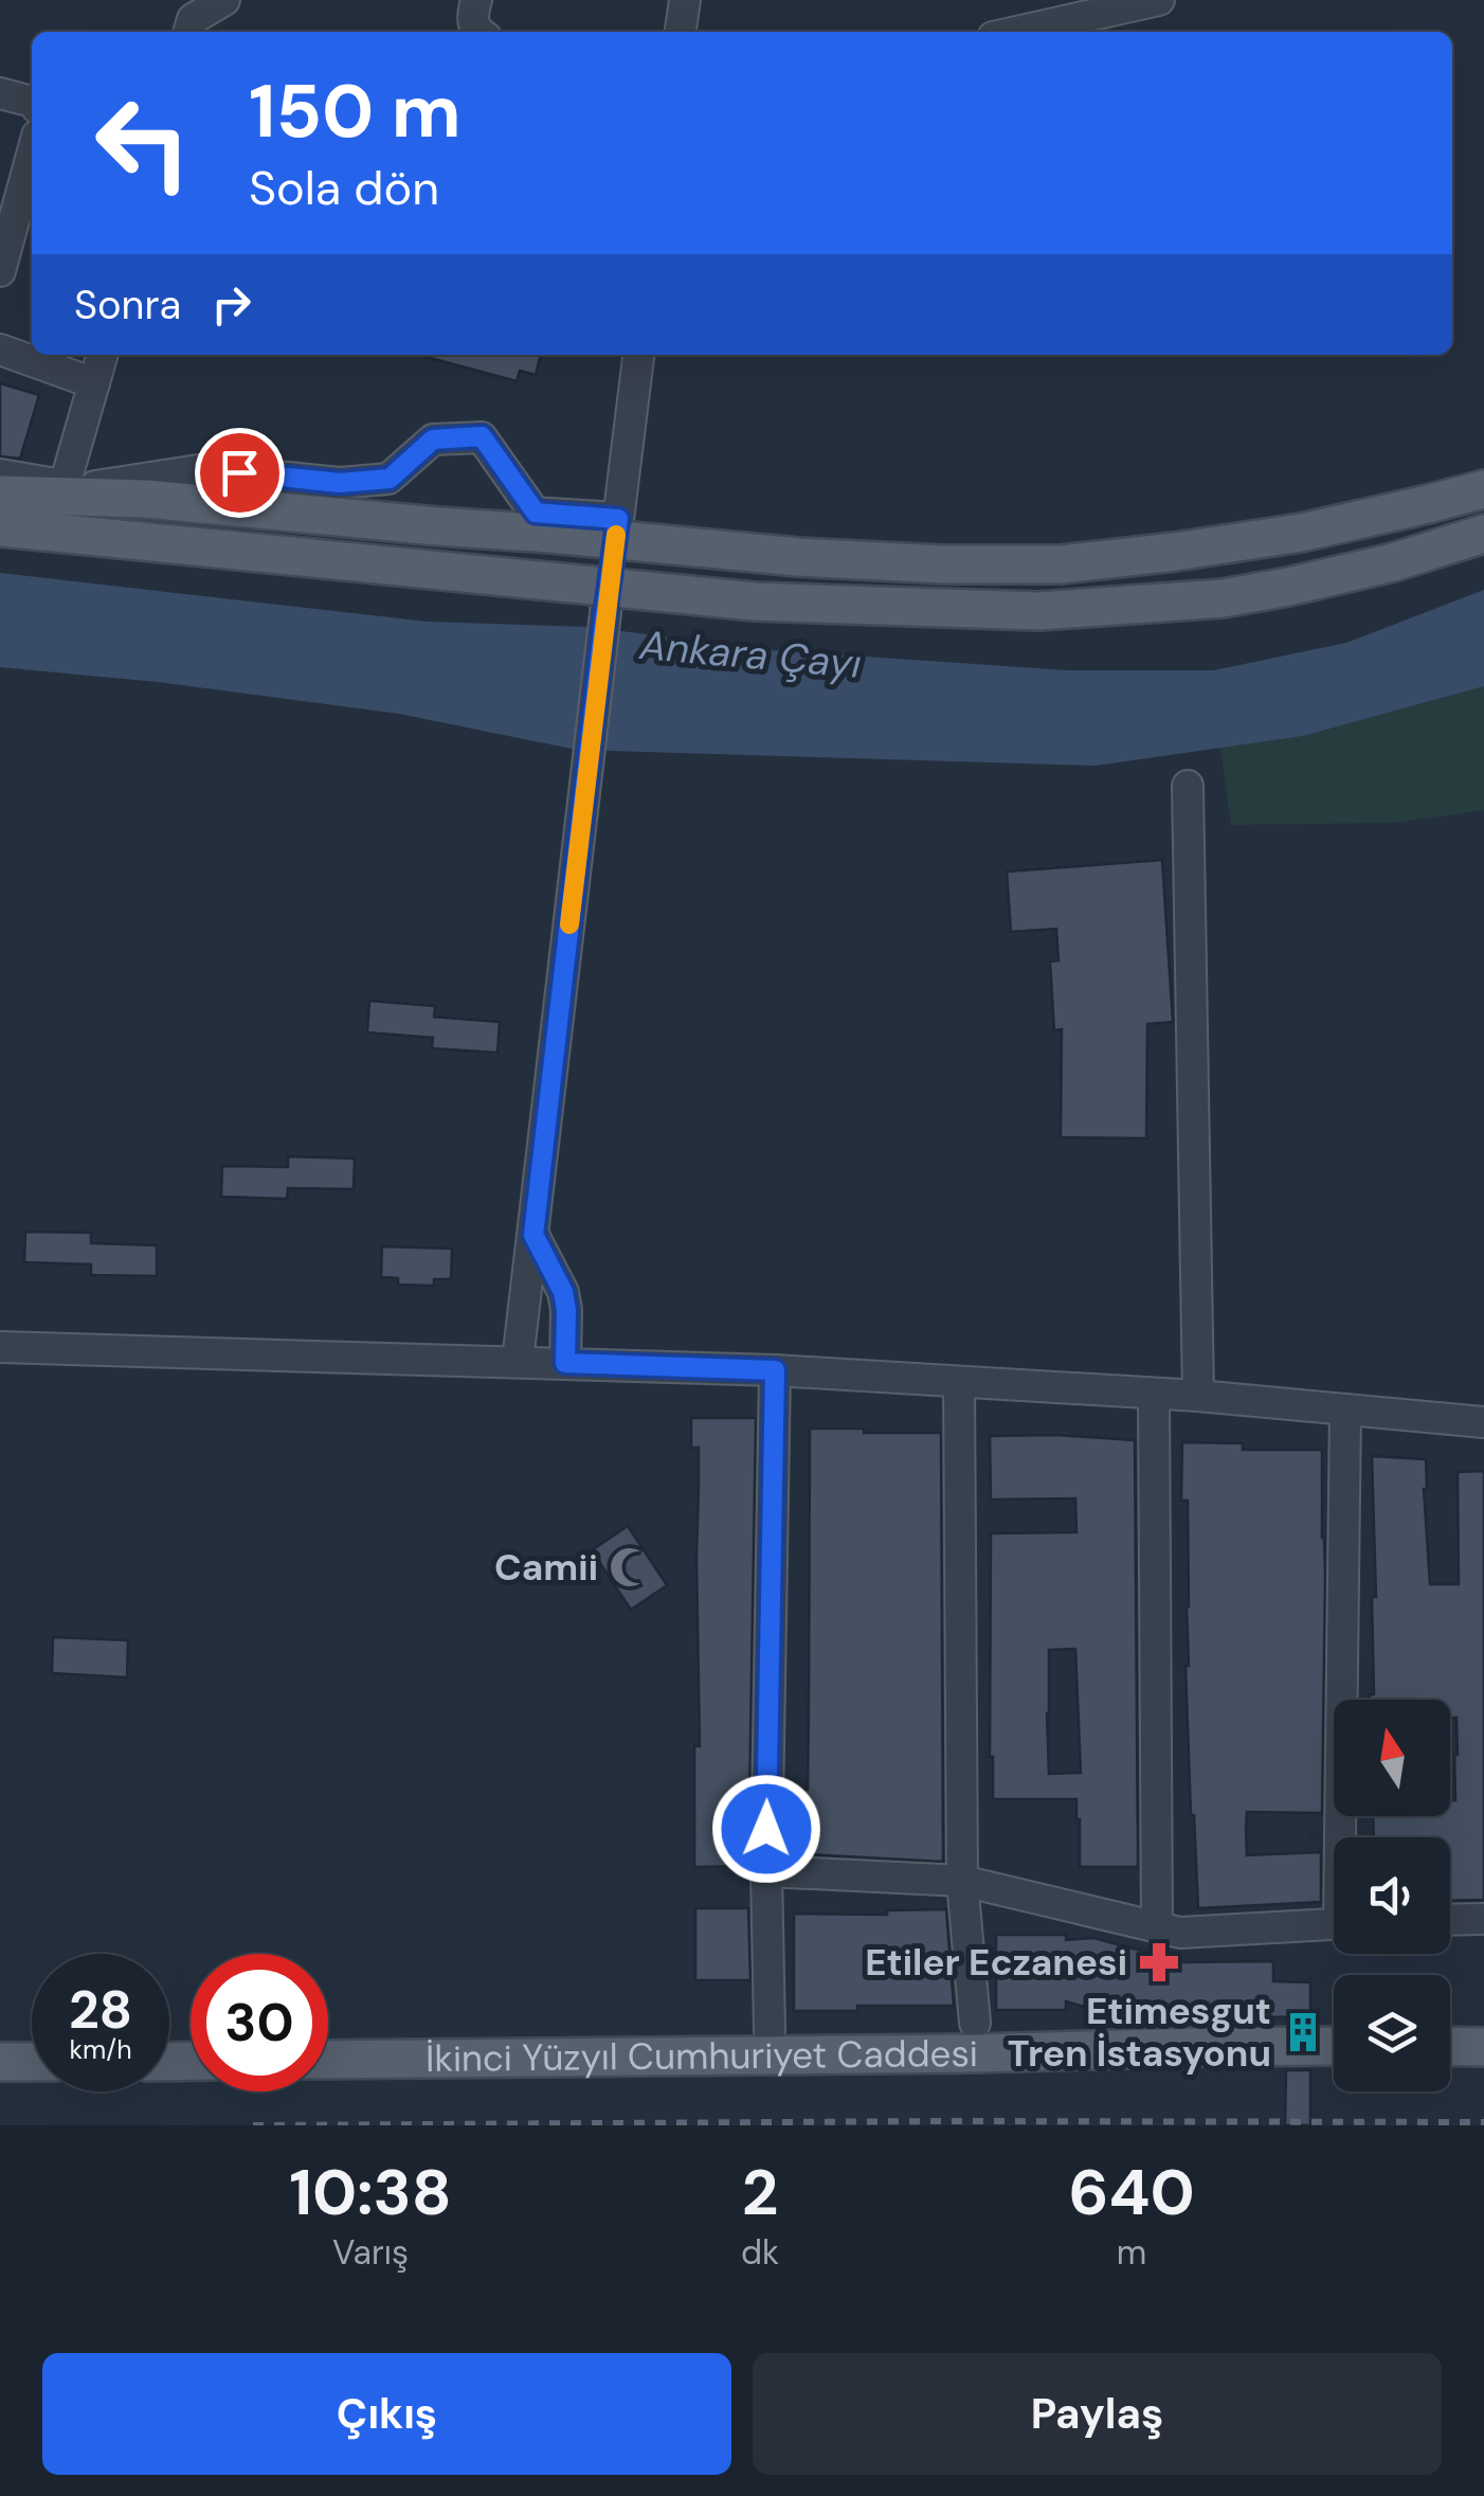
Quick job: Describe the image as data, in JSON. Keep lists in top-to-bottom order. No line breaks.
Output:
{"streets":{"main road":["İkinci Yüzyıl Cumhuriyet Caddesi"]},"water":["Ankara Çayı"],"places":{"mosque":["Camii"],"pharmacy":["Etiler Eczanesi"],"building":["Etimesgut Tren İstasyonu"]},"north":"top","page":{"turn":["150 m","Sola dön"],"then":"Sonra","speed":"28 km/h","limit":"30","eta":["10:38","Varış","2","dk","640","m"],"buttons":["Çıkış","Paylaş"]}}
